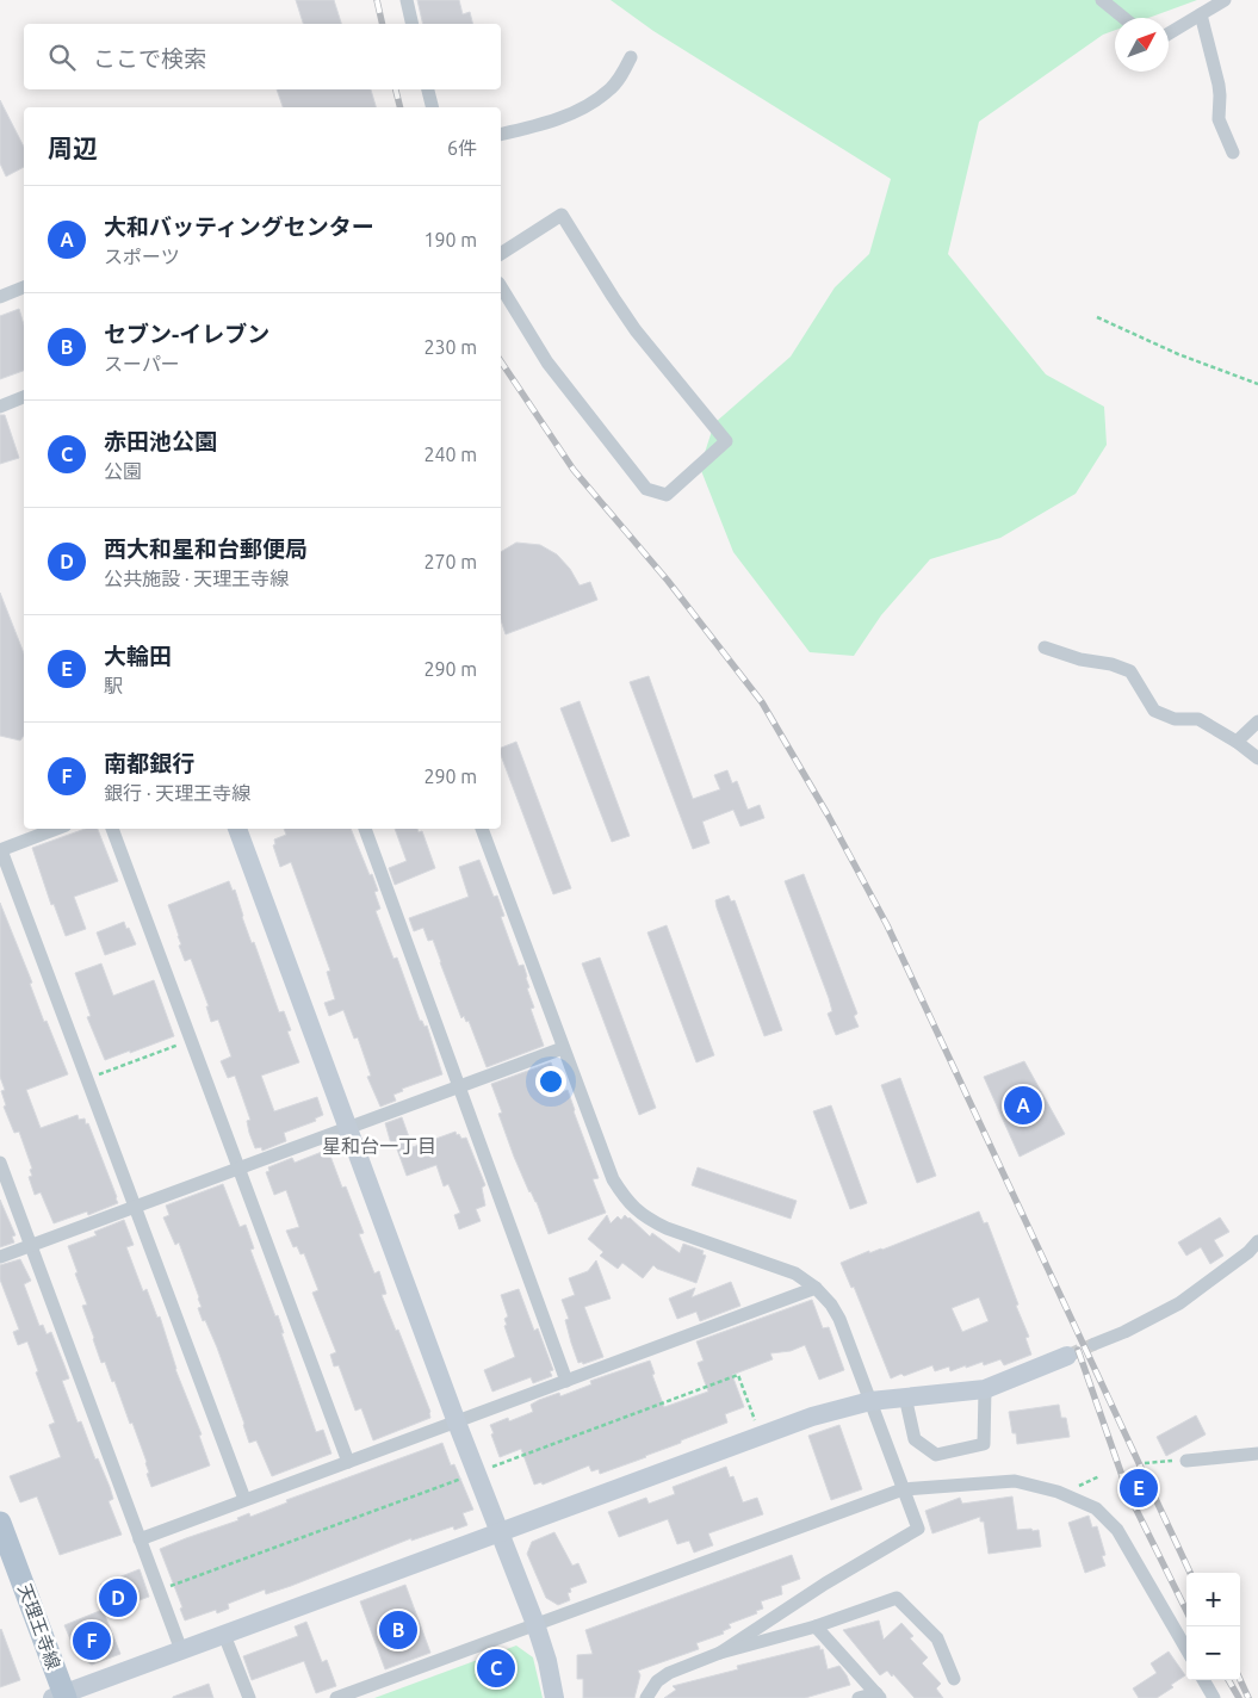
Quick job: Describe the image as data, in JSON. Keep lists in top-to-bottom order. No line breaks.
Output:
{"streets":{"main road":["天理王寺線"]},"districts":["星和台一丁目"],"north":"top right","page":{"search":"ここで検索","heading":["周辺","6件"],"list":[{"mark":"A","name":"大和バッティングセンター","note":"スポーツ","value":"190 m"},{"mark":"B","name":"セブン-イレブン","note":"スーパー","value":"230 m"},{"mark":"C","name":"赤田池公園","note":"公園","value":"240 m"},{"mark":"D","name":"西大和星和台郵便局","note":"公共施設 · 天理王寺線","value":"270 m"},{"mark":"E","name":"大輪田","note":"駅","value":"290 m"},{"mark":"F","name":"南都銀行","note":"銀行 · 天理王寺線","value":"290 m"}],"pins":["A","E","D","B","F","C"],"map_buttons":["+","−"]}}
